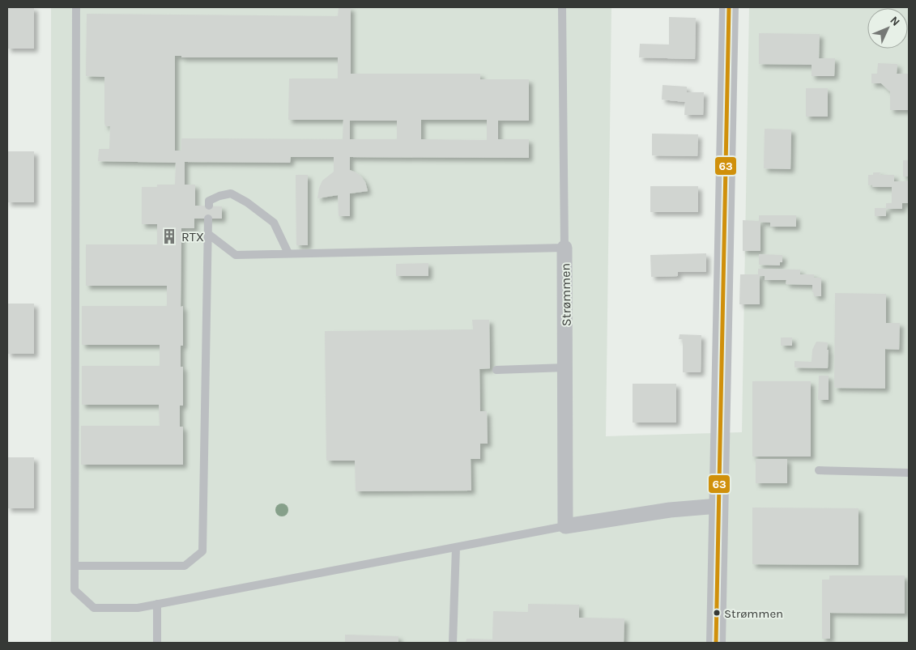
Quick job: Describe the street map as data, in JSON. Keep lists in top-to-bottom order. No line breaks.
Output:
{"streets":{"street":["Strømmen"]},"places":{"building":["RTX"],"other":["Strømmen"]},"lines":["transit line 63"],"north":"top right"}
